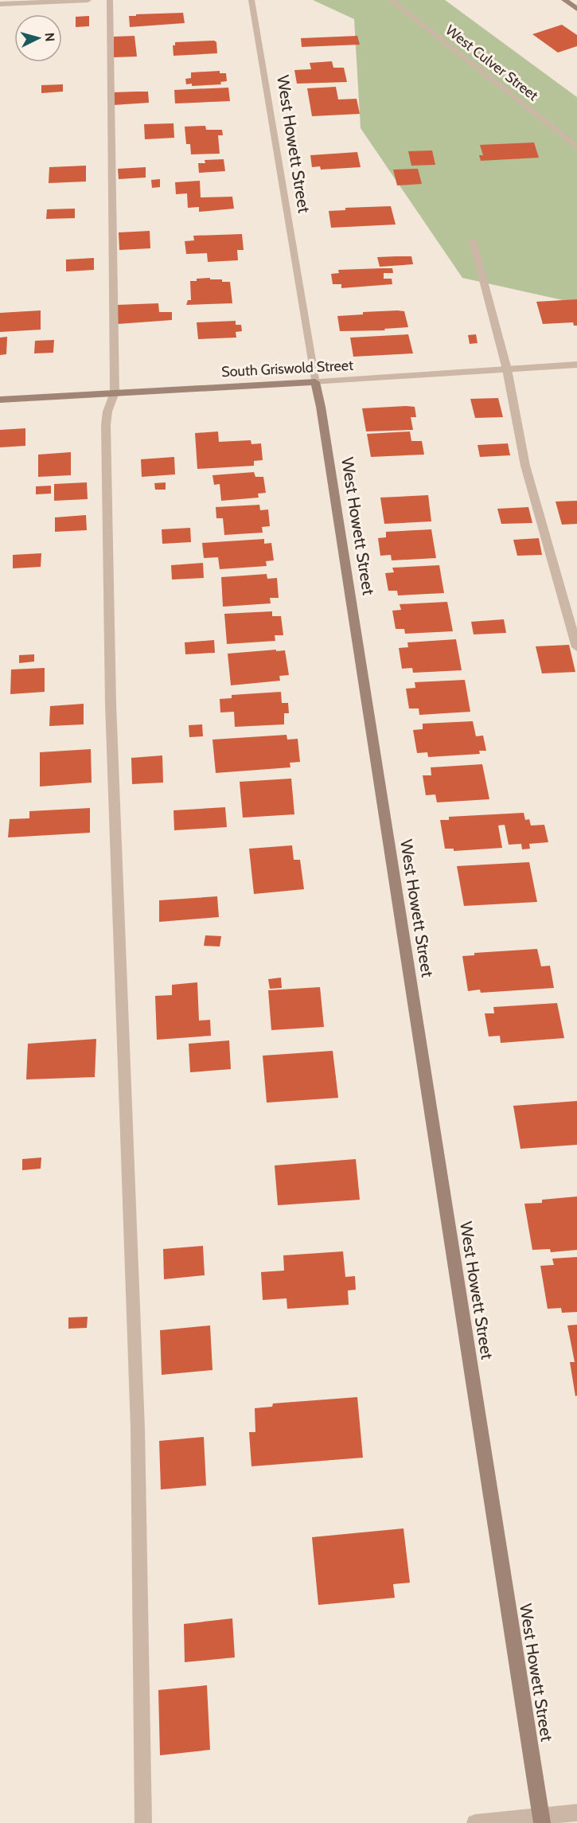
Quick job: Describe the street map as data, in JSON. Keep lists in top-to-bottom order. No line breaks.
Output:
{"streets":{"main road":["West Howett Street","South Griswold Street"],"street":["West Culver Street"]},"crossings":[["West Howett Street","South Griswold Street"]],"north":"right"}
